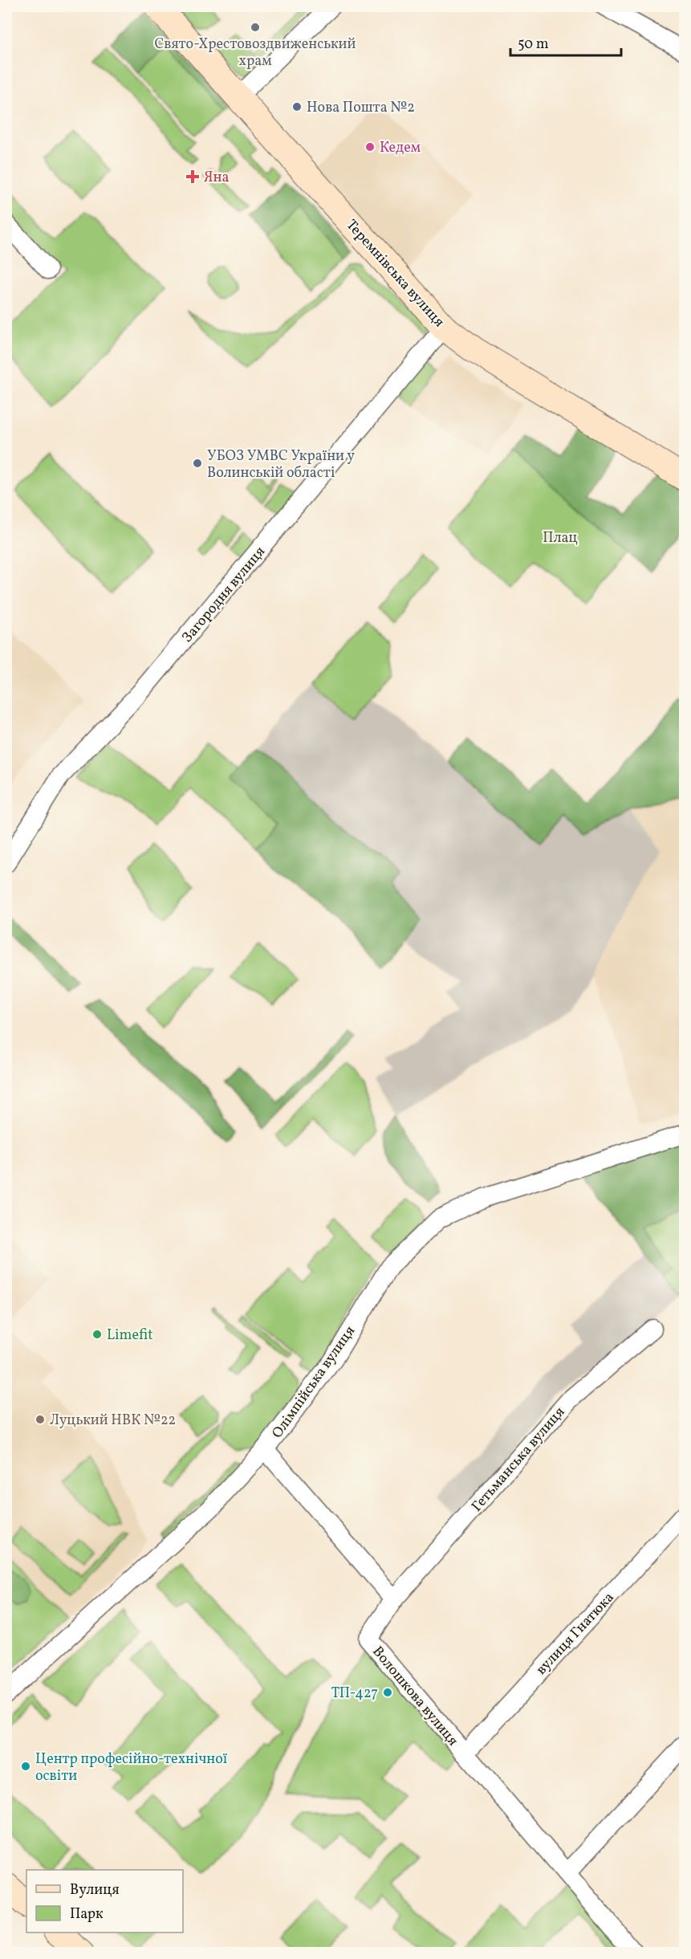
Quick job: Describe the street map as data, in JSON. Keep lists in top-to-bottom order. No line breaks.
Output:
{"streets":{"street":["Теремнівська вулиця","Загородня вулиця","Олімпійська вулиця","Гетьманська вулиця","вулиця Гнатюка","Волошкова вулиця"]},"crossings":[["Теремнівська вулиця","Загородня вулиця"],["Гетьманська вулиця","Волошкова вулиця"],["вулиця Гнатюка","Волошкова вулиця"]],"parks":["Плац"],"places":{"other":["Свято-Хрестовоздвиженський храм","Нова Пошта №2","Кедем","УБОЗ УМВС України у Волинськiй області","Limefit","Луцький НВК №22","ТП-427","Центр професійно-технічної освіти"],"health":["Яна"]},"legend":["Вулиця","Парк"],"scale_bar":"50 m"}
